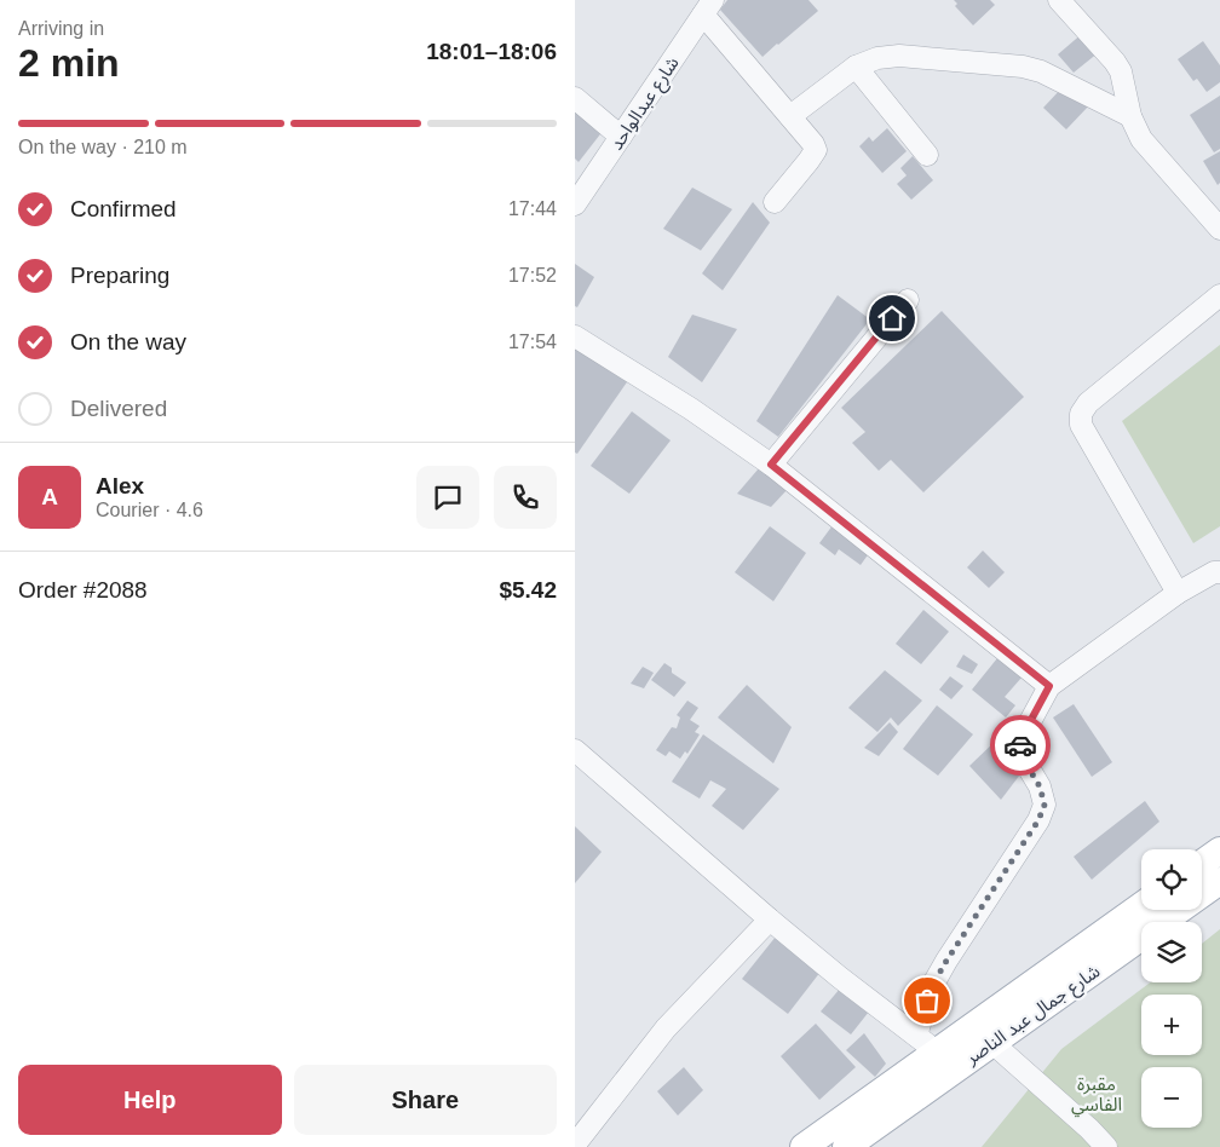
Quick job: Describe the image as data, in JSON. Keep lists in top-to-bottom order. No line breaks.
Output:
{"streets":{"main road":["شارع جمال عبد الناصر"],"street":["شارع عبدالواحد"]},"parks":["مقبرة الفاسي"],"page":{"heading":["2 min","Arriving in","18:01–18:06"],"panel":["Alex","Courier · 4.6","Order #2088","$5.42"],"bar":"On the way · 210 m","list":[["Confirmed","17:44"],["Preparing","17:52"],["On the way","17:54"],"Delivered"],"round":"A","map_buttons":["+","−"],"buttons":["Help","Share"]}}
